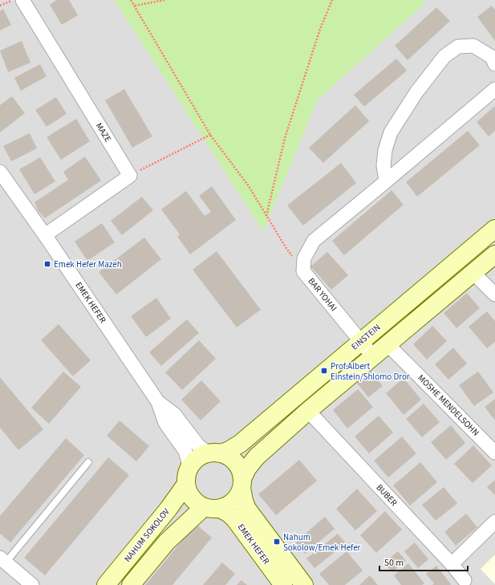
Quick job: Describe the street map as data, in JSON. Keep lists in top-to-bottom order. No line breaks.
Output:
{"streets":{"main road":["EMEK HEFER","EINSTEIN","NAHUM SOKOLOV"],"street":["MAZE","BAR YOHAI","MOSHE MENDELSOHN","BUBER"]},"crossings":[["BAR YOHAI","EINSTEIN"],["EMEK HEFER","EINSTEIN"],["EMEK HEFER","NAHUM SOKOLOV"],["EINSTEIN","NAHUM SOKOLOV"]],"places":{"transit":["Emek Hefer Mazeh","Prof.Albert Einstein/Shlomo Dror","Nahum Sokolow/Emek Hefer"]},"scale_bar":"50 m"}
